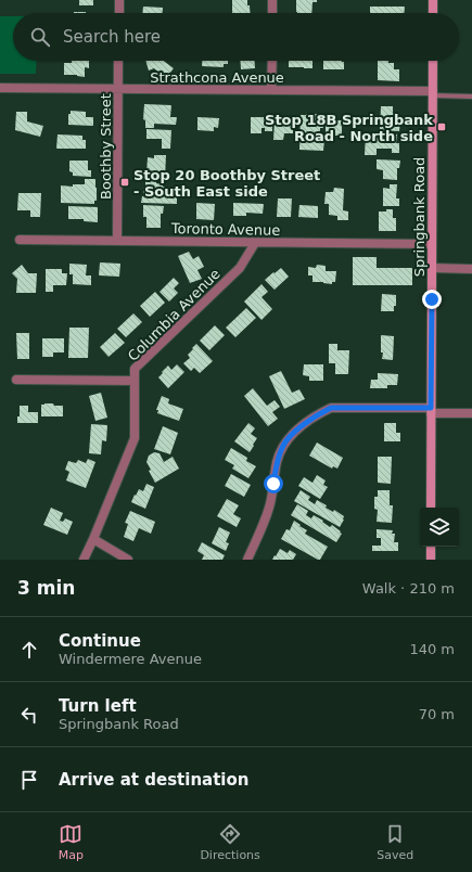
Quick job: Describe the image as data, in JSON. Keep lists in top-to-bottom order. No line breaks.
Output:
{"streets":{"main road":["Springbank Road"],"street":["Strathcona Avenue","Boothby Street","Toronto Avenue","Columbia Avenue"]},"crossings":[["Strathcona Avenue","Boothby Street"],["Strathcona Avenue","Springbank Road"],["Boothby Street","Toronto Avenue"],["Springbank Road","Toronto Avenue"],["Toronto Avenue","Columbia Avenue"]],"places":{"transit":["Stop 18B Springbank Road - North side","Stop 20 Boothby Street - South East side"]},"page":{"search":"Search here","heading":["3 min","Walk · 210 m"],"list":[["Continue","Windermere Avenue","140 m"],["Turn left","Springbank Road","70 m"],"Arrive at destination"],"nav":["Map","Directions","Saved"]}}
